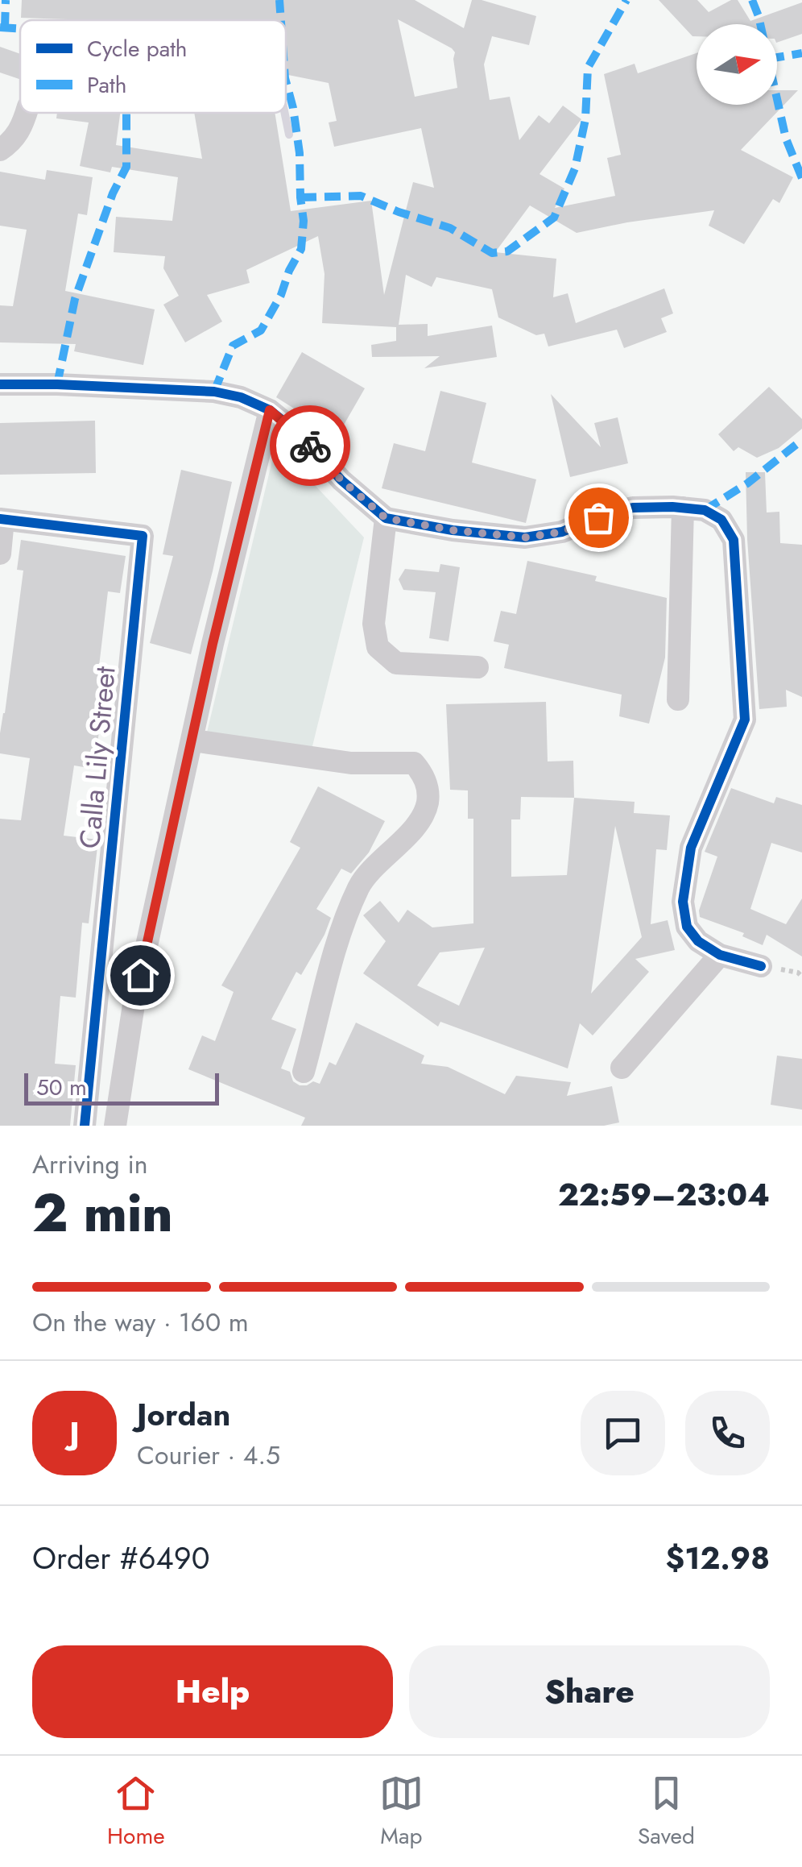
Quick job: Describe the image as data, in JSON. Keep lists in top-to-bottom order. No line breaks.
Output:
{"streets":{"street":["Calla Lily Street"]},"legend":["Cycle path","Path"],"scale_bar":"50 m","north":"right","page":{"scale":"50 m","heading":["2 min","Arriving in","22:59–23:04"],"panel":["Jordan","Courier · 4.5","Order #6490","$12.98"],"bar":"On the way · 160 m","round":"J","buttons":["Help","Share"],"tabs":["Home","Map","Saved"]}}
